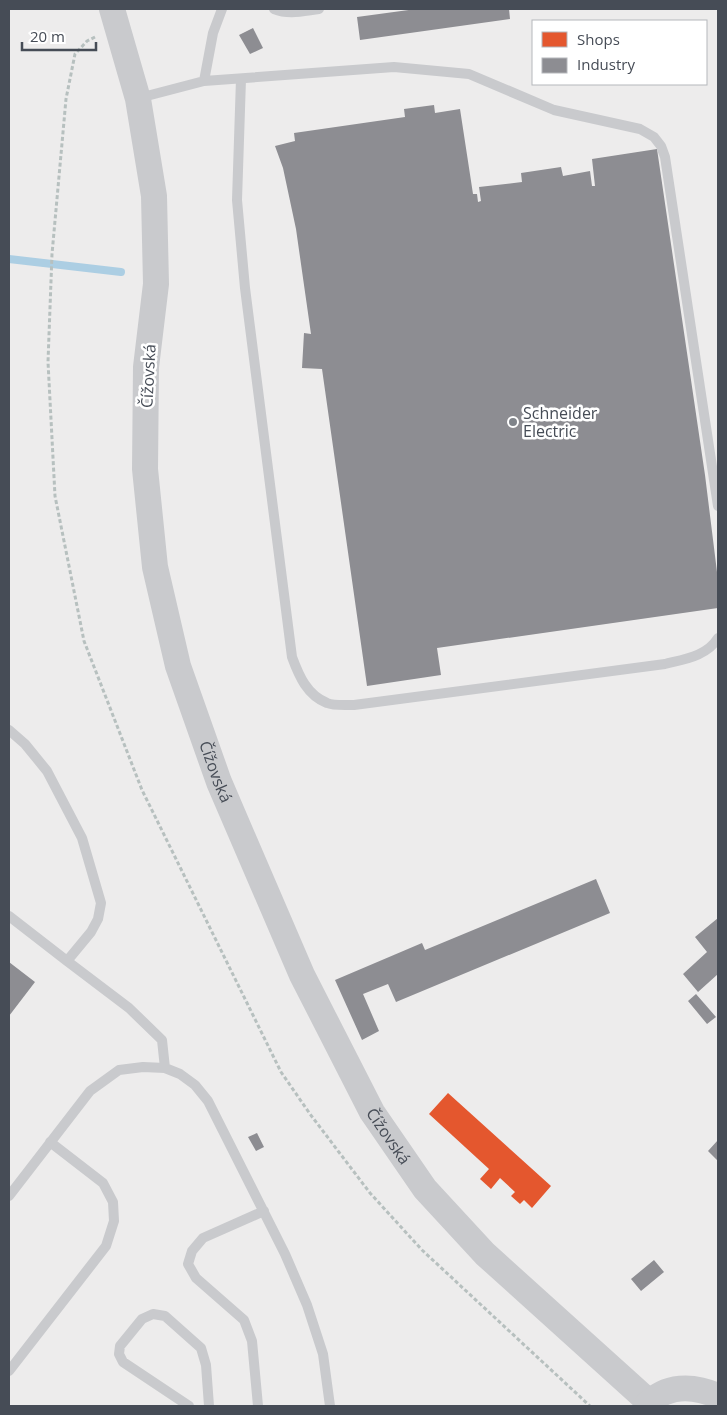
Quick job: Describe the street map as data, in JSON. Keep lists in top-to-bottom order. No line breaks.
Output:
{"streets":{"street":["Čížovská"]},"places":["Schneider Electric"],"legend":["Shops","Industry"],"scale_bar":"20 m"}
